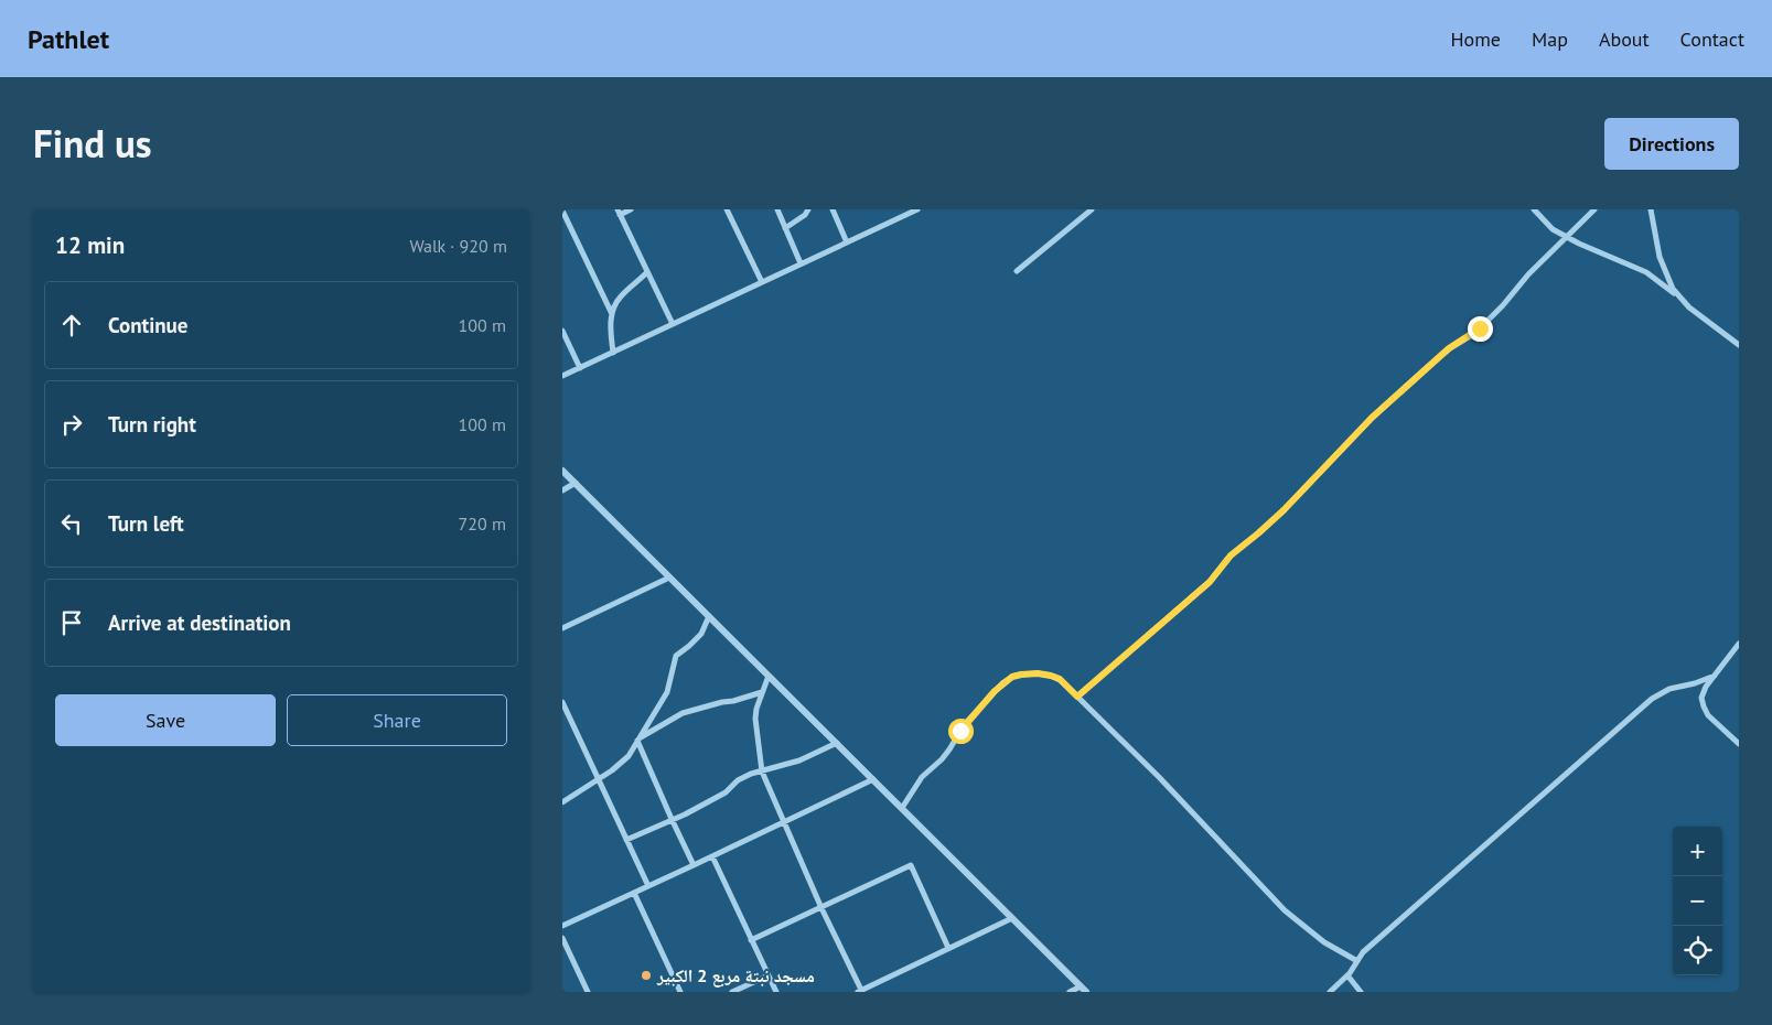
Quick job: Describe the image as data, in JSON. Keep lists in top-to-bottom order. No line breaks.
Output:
{"places":["مسجد نبتة مربع 2 الكبير"],"page":{"header":"Pathlet","nav":["Home","Map","About","Contact"],"title":"Find us","buttons":["Directions",["Save","Share"]],"heading":["12 min","Walk · 920 m"],"list":[["Continue","100 m"],["Turn right","100 m"],["Turn left","720 m"],"Arrive at destination"],"map_buttons":["+","−"]}}
